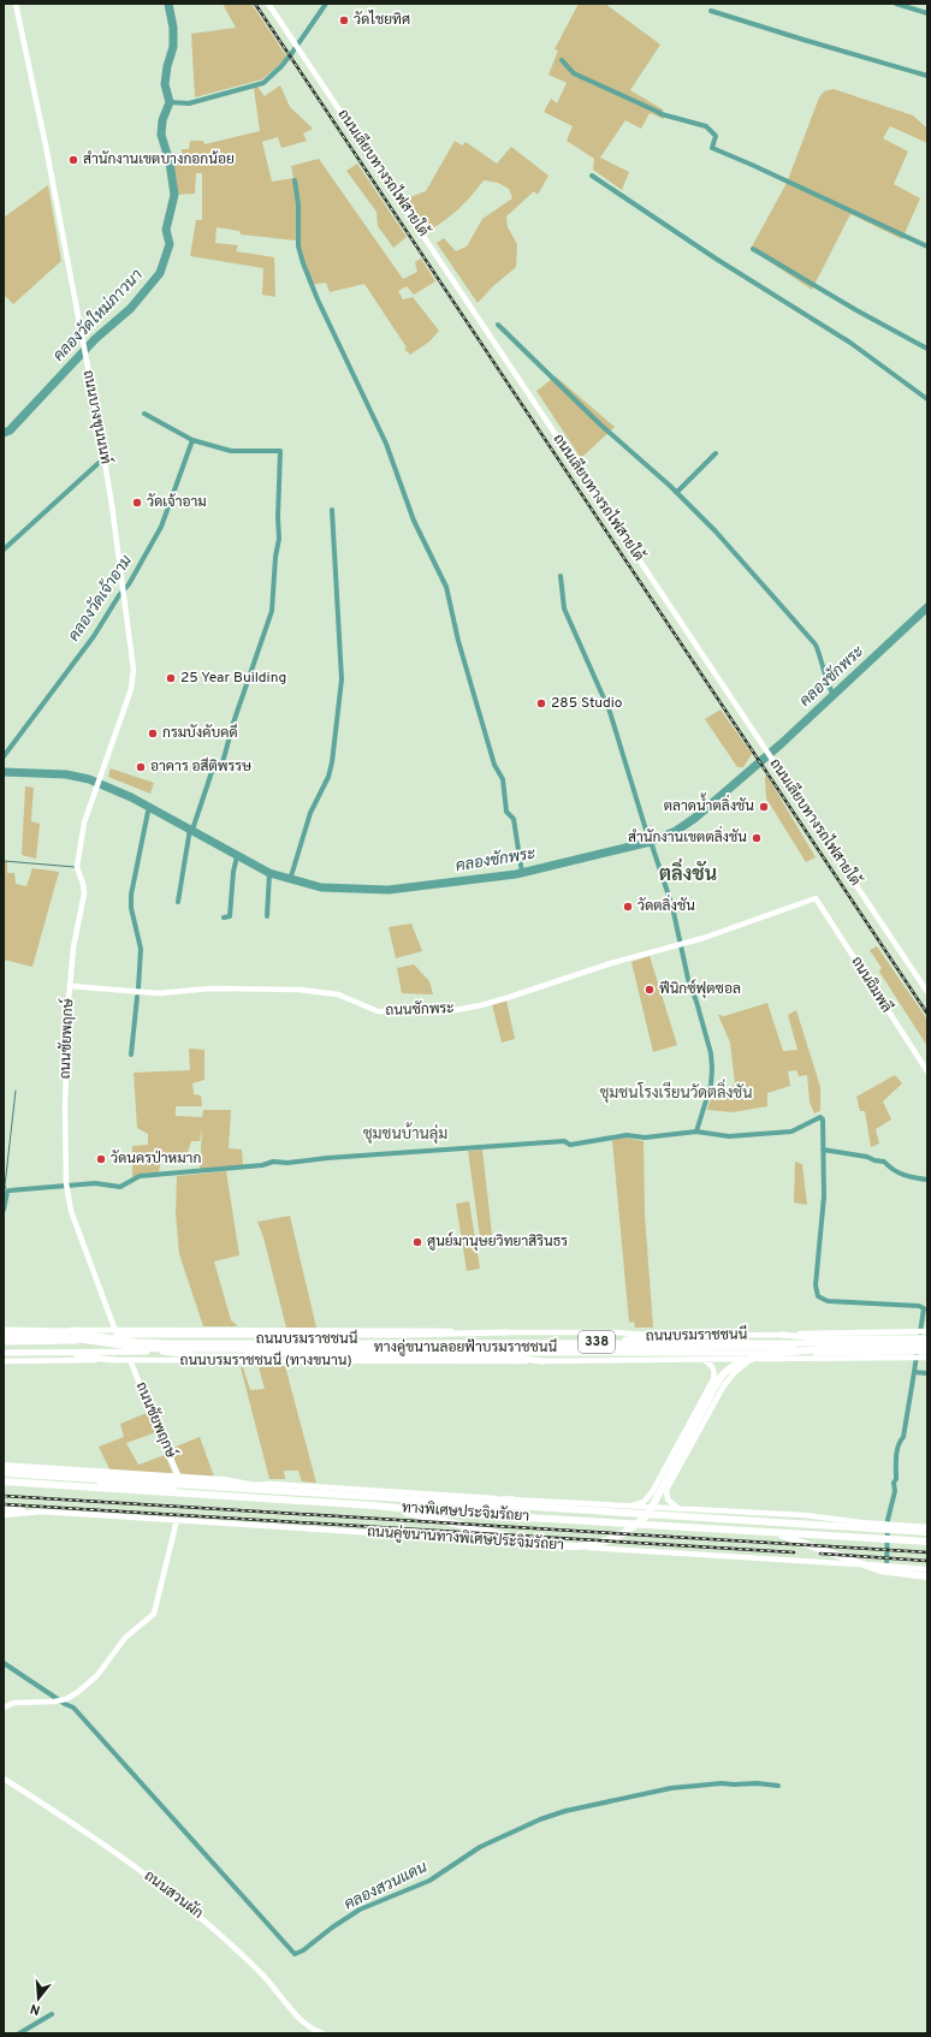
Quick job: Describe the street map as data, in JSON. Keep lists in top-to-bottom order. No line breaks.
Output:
{"streets":{"highway":["ทางพิเศษประจิมรัถยา"],"main road":["ถนนเลียบทางรถไฟสายใต้","ถนนบางขุนนนท์","ถนนฉิมพลี","ถนนชักพระ","ถนนชัยพฤกษ์","ถนนบรมราชชนนี","338","ทางคู่ขนานลอยฟ้าบรมราชชนนี","ถนนบรมราชชนนี (ทางขนาน)","ถนนคู่ขนานทางพิเศษประจิมรัถยา","ถนนสวนผัก"]},"crossings":[["ถนนบางขุนนนท์","ถนนชัยพฤกษ์"],["ถนนฉิมพลี","ถนนชักพระ"],["ถนนชักพระ","ถนนชัยพฤกษ์"],["ถนนชัยพฤกษ์","338"],["ถนนชัยพฤกษ์","ถนนบรมราชชนนี (ทางขนาน)"],["ถนนบรมราชชนนี","338"],["ถนนบรมราชชนนี","ทางคู่ขนานลอยฟ้าบรมราชชนนี"],["ถนนบรมราชชนนี","ถนนบรมราชชนนี (ทางขนาน)"],["338","ทางคู่ขนานลอยฟ้าบรมราชชนนี"]],"districts":["ตลิ่งชัน","ชุมชนโรงเรียนวัดตลิ่งชัน","ชุมชนบ้านลุ่ม"],"water":["คลองวัดใหม่ภาวนา","คลองวัดเจ้าอาม","คลองชักพระ","คลองสวนแดน"],"places":["วัดไชยทิศ","สำนักงานเขตบางกอกน้อย","วัดเจ้าอาม","25 Year Building","285 Studio","กรมบังคับคดี","อาคาร อสีติพรรษ","ตลาดน้ำตลิ่งชัน","สำนักงานเขตตลิ่งชัน","วัดตลิ่งชัน","ฟีนิกซ์ฟุตซอล","วัดนครป่าหมาก","ศูนย์มานุษยวิทยาสิรินธร"],"north":"bottom"}
